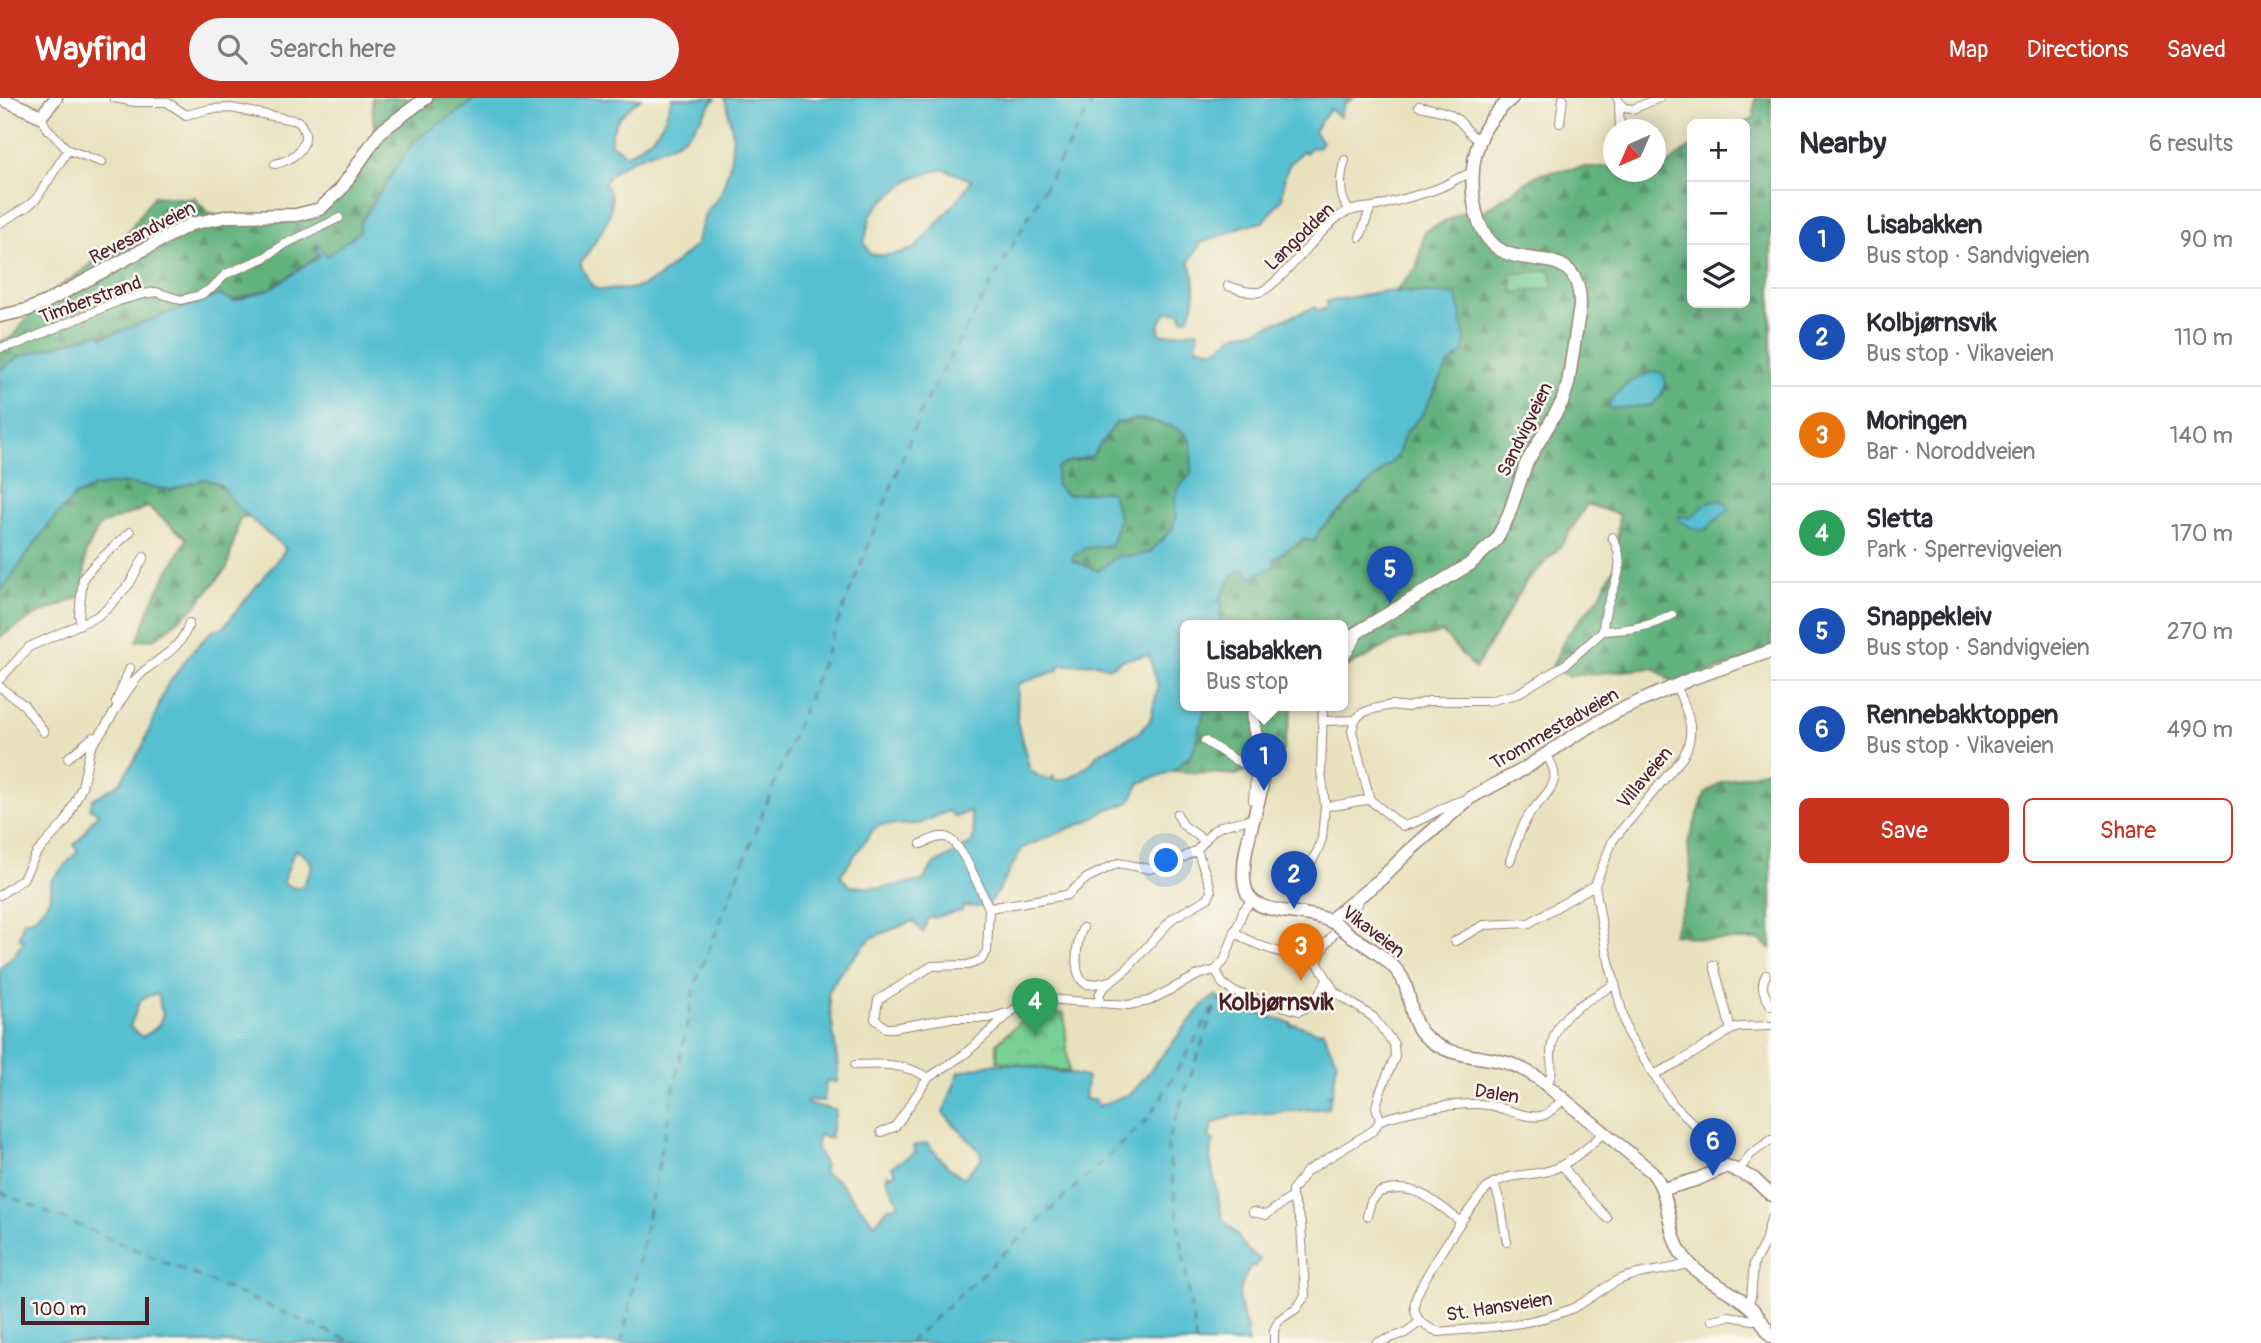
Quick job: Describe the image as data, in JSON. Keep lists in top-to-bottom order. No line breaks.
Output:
{"streets":{"main road":["Revesandveien","Sandvigveien","Trommestadveien","Vikaveien"],"street":["Langodden","Timberstrand","Villaveien","Dalen","St. Hansveien"]},"crossings":[["Langodden","Sandvigveien"],["Trommestadveien","Villaveien"],["Trommestadveien","Vikaveien"],["Vikaveien","Dalen"],["Vikaveien","St. Hansveien"]],"districts":["Kolbjørnsvik"],"scale_bar":"100 m","north":"bottom left","page":{"header":"Wayfind","search":"Search here","nav":["Map","Directions","Saved"],"heading":["Nearby","6 results"],"map_buttons":["+","−"],"list":[{"mark":"1","name":"Lisabakken","note":"Bus stop · Sandvigveien","value":"90 m"},{"mark":"2","name":"Kolbjørnsvik","note":"Bus stop · Vikaveien","value":"110 m"},{"mark":"3","name":"Moringen","note":"Bar · Noroddveien","value":"140 m"},{"mark":"4","name":"Sletta","note":"Park · Sperrevigveien","value":"170 m"},{"mark":"5","name":"Snappekleiv","note":"Bus stop · Sandvigveien","value":"270 m"},{"mark":"6","name":"Rennebakktoppen","note":"Bus stop · Vikaveien","value":"490 m"}],"pins":["5","1","2","3","4","6"],"popup":["Lisabakken","Bus stop"],"buttons":["Save","Share"],"scale":"100 m"}}
